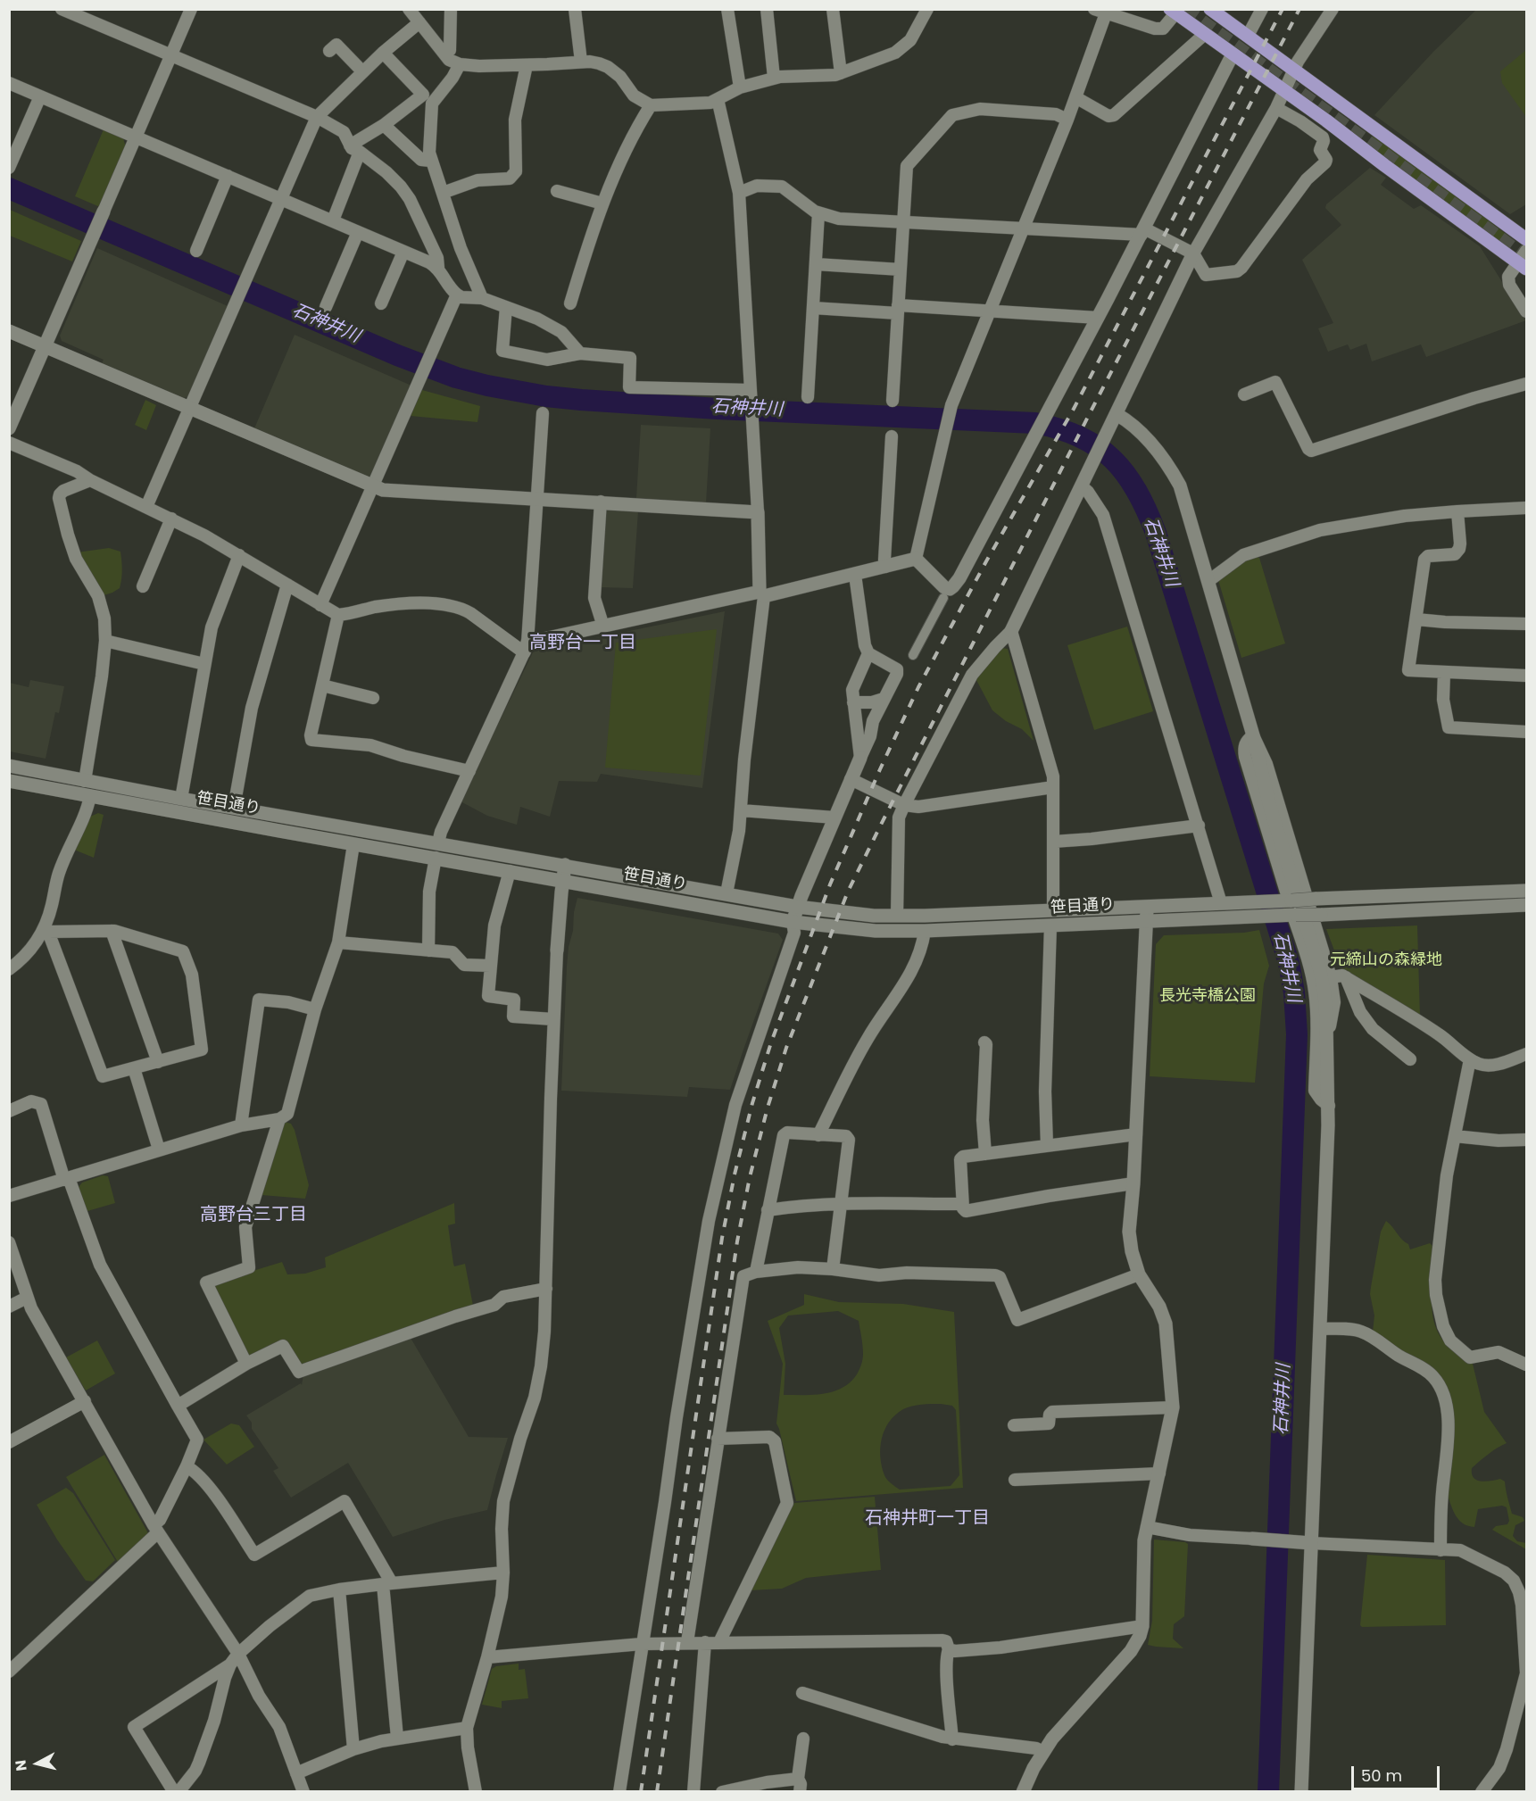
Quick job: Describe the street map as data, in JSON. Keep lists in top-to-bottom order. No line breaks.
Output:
{"streets":{"street":["笹目通り"]},"districts":["高野台一丁目","高野台三丁目","石神井町一丁目"],"water":["石神井川"],"parks":["元締山の森緑地","長光寺橋公園"],"scale_bar":"50 m","north":"left"}
